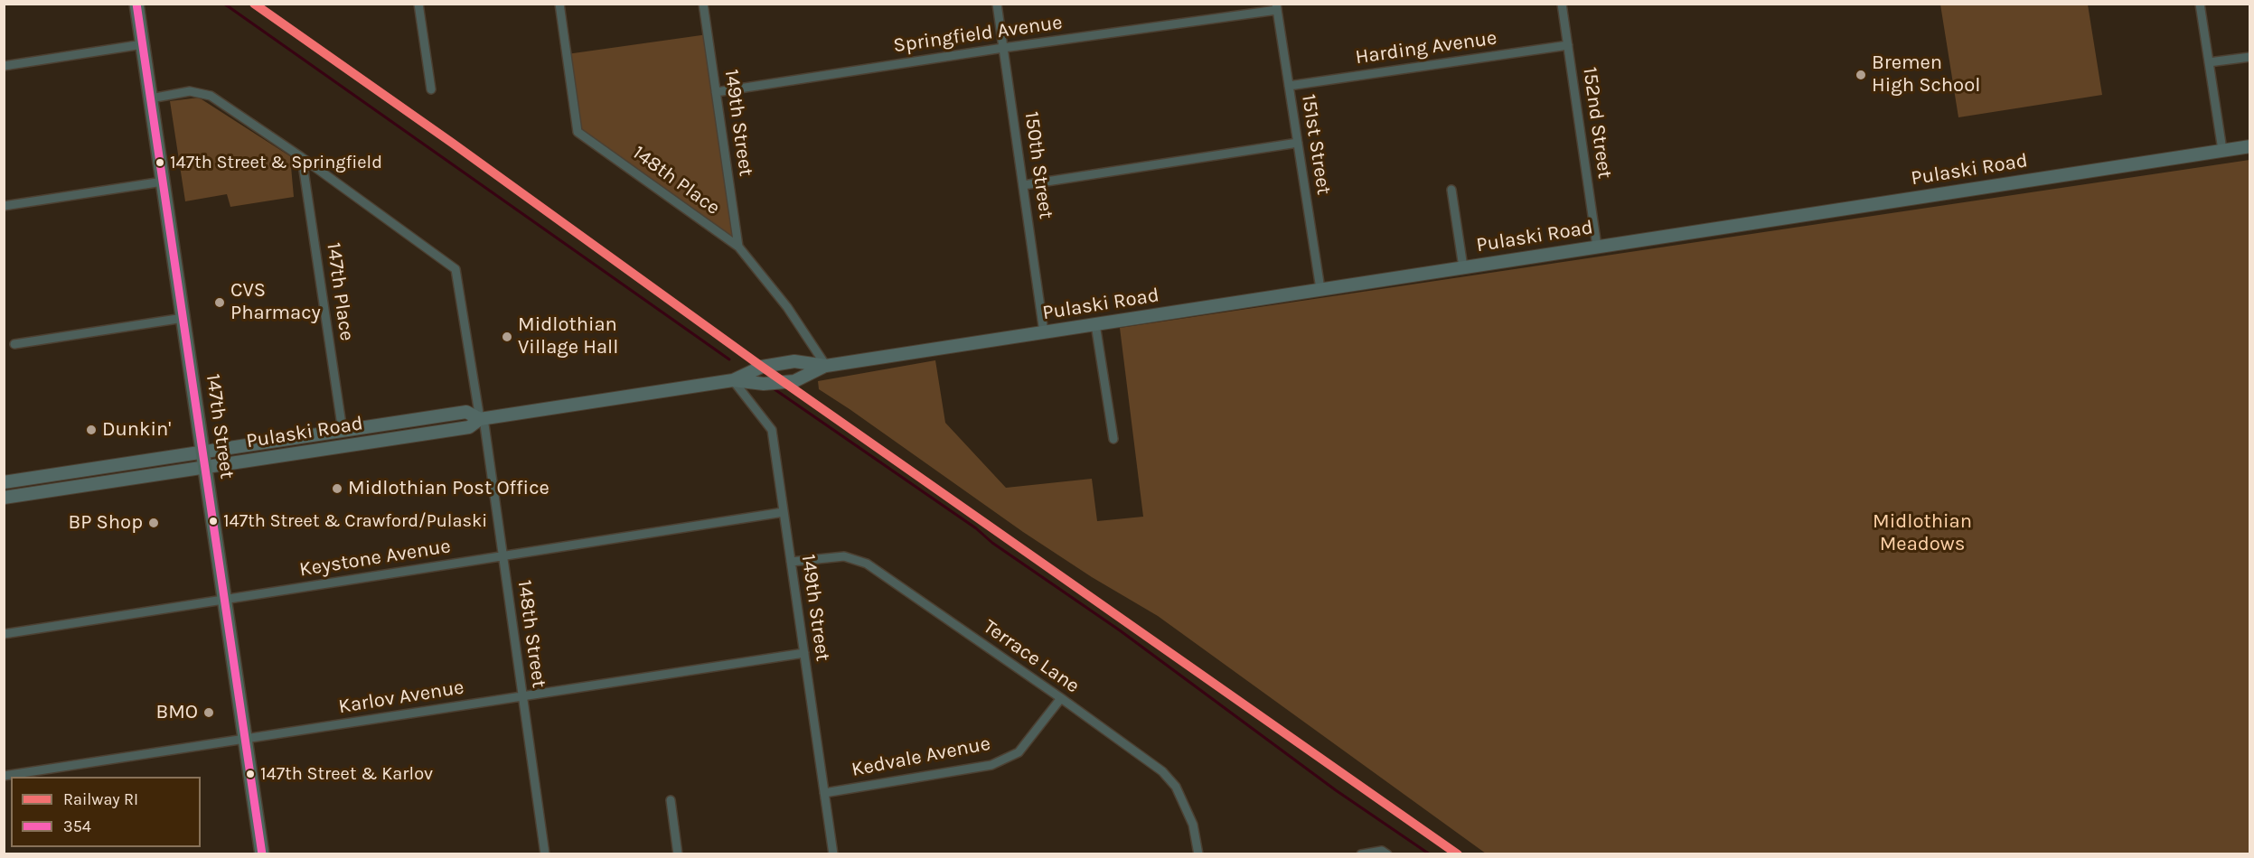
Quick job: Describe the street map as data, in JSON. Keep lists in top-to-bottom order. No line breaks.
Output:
{"streets":{"main road":["Pulaski Road","147th Street"],"street":["Springfield Avenue","Harding Avenue","149th Street","152nd Street","151st Street","150th Street","148th Place","147th Place","Keystone Avenue","148th Street","Terrace Lane","Karlov Avenue","Kedvale Avenue"]},"crossings":[["Springfield Avenue","149th Street"],["Springfield Avenue","151st Street"],["Springfield Avenue","150th Street"],["Harding Avenue","152nd Street"],["Harding Avenue","151st Street"],["149th Street","Pulaski Road"],["149th Street","148th Place"],["149th Street","Keystone Avenue"],["149th Street","Terrace Lane"],["149th Street","Karlov Avenue"],["149th Street","Kedvale Avenue"],["152nd Street","Pulaski Road"],["151st Street","Pulaski Road"],["150th Street","Pulaski Road"],["Pulaski Road","148th Place"],["Pulaski Road","147th Place"],["Pulaski Road","147th Street"],["Pulaski Road","148th Street"],["147th Place","148th Street"],["147th Street","Keystone Avenue"],["147th Street","Karlov Avenue"],["Keystone Avenue","148th Street"],["148th Street","Karlov Avenue"],["Terrace Lane","Kedvale Avenue"]],"parks":["Midlothian Meadows"],"places":["Bremen High School","147th Street & Springfield","CVS Pharmacy","Midlothian Village Hall","Dunkin'","Midlothian Post Office","147th Street & Crawford/Pulaski","BP Shop","BMO","147th Street & Karlov"],"lines":["rail line RI","transit line 354"],"legend":["Railway RI","354"]}
